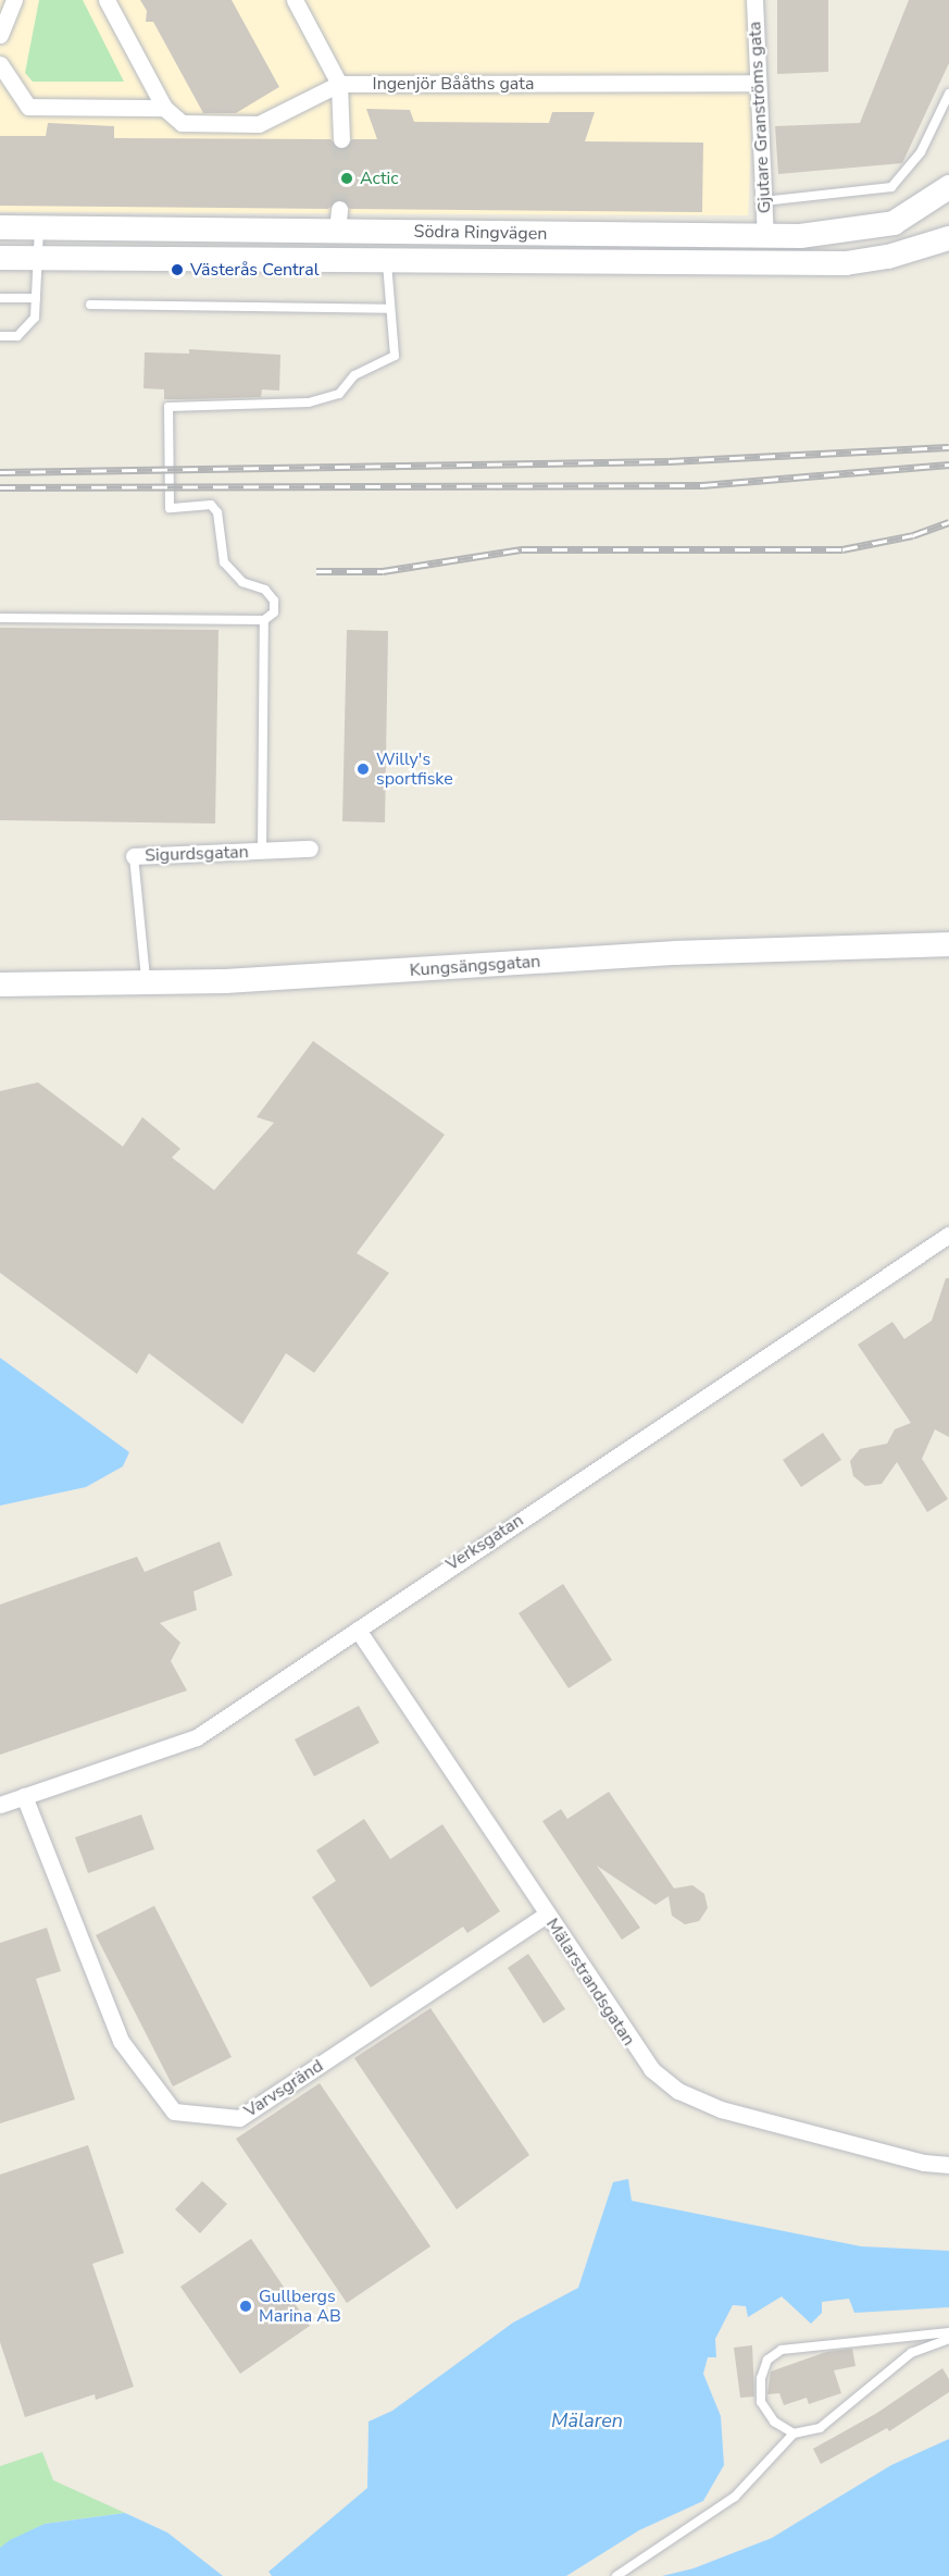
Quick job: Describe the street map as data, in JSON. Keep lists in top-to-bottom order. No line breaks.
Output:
{"streets":{"main road":["Södra Ringvägen","Kungsängsgatan"],"street":["Ingenjör Bååths gata","Gjutare Granströms gata","Sigurdsgatan","Verksgatan","Mälarstrandsgatan","Varvsgränd"]},"crossings":[["Ingenjör Bååths gata","Gjutare Granströms gata"],["Gjutare Granströms gata","Södra Ringvägen"],["Sigurdsgatan","Kungsängsgatan"],["Verksgatan","Mälarstrandsgatan"],["Verksgatan","Varvsgränd"],["Mälarstrandsgatan","Varvsgränd"]],"water":["Mälaren"],"places":["Actic","Västerås Central","Willy's sportfiske","Gullbergs Marina AB"]}
